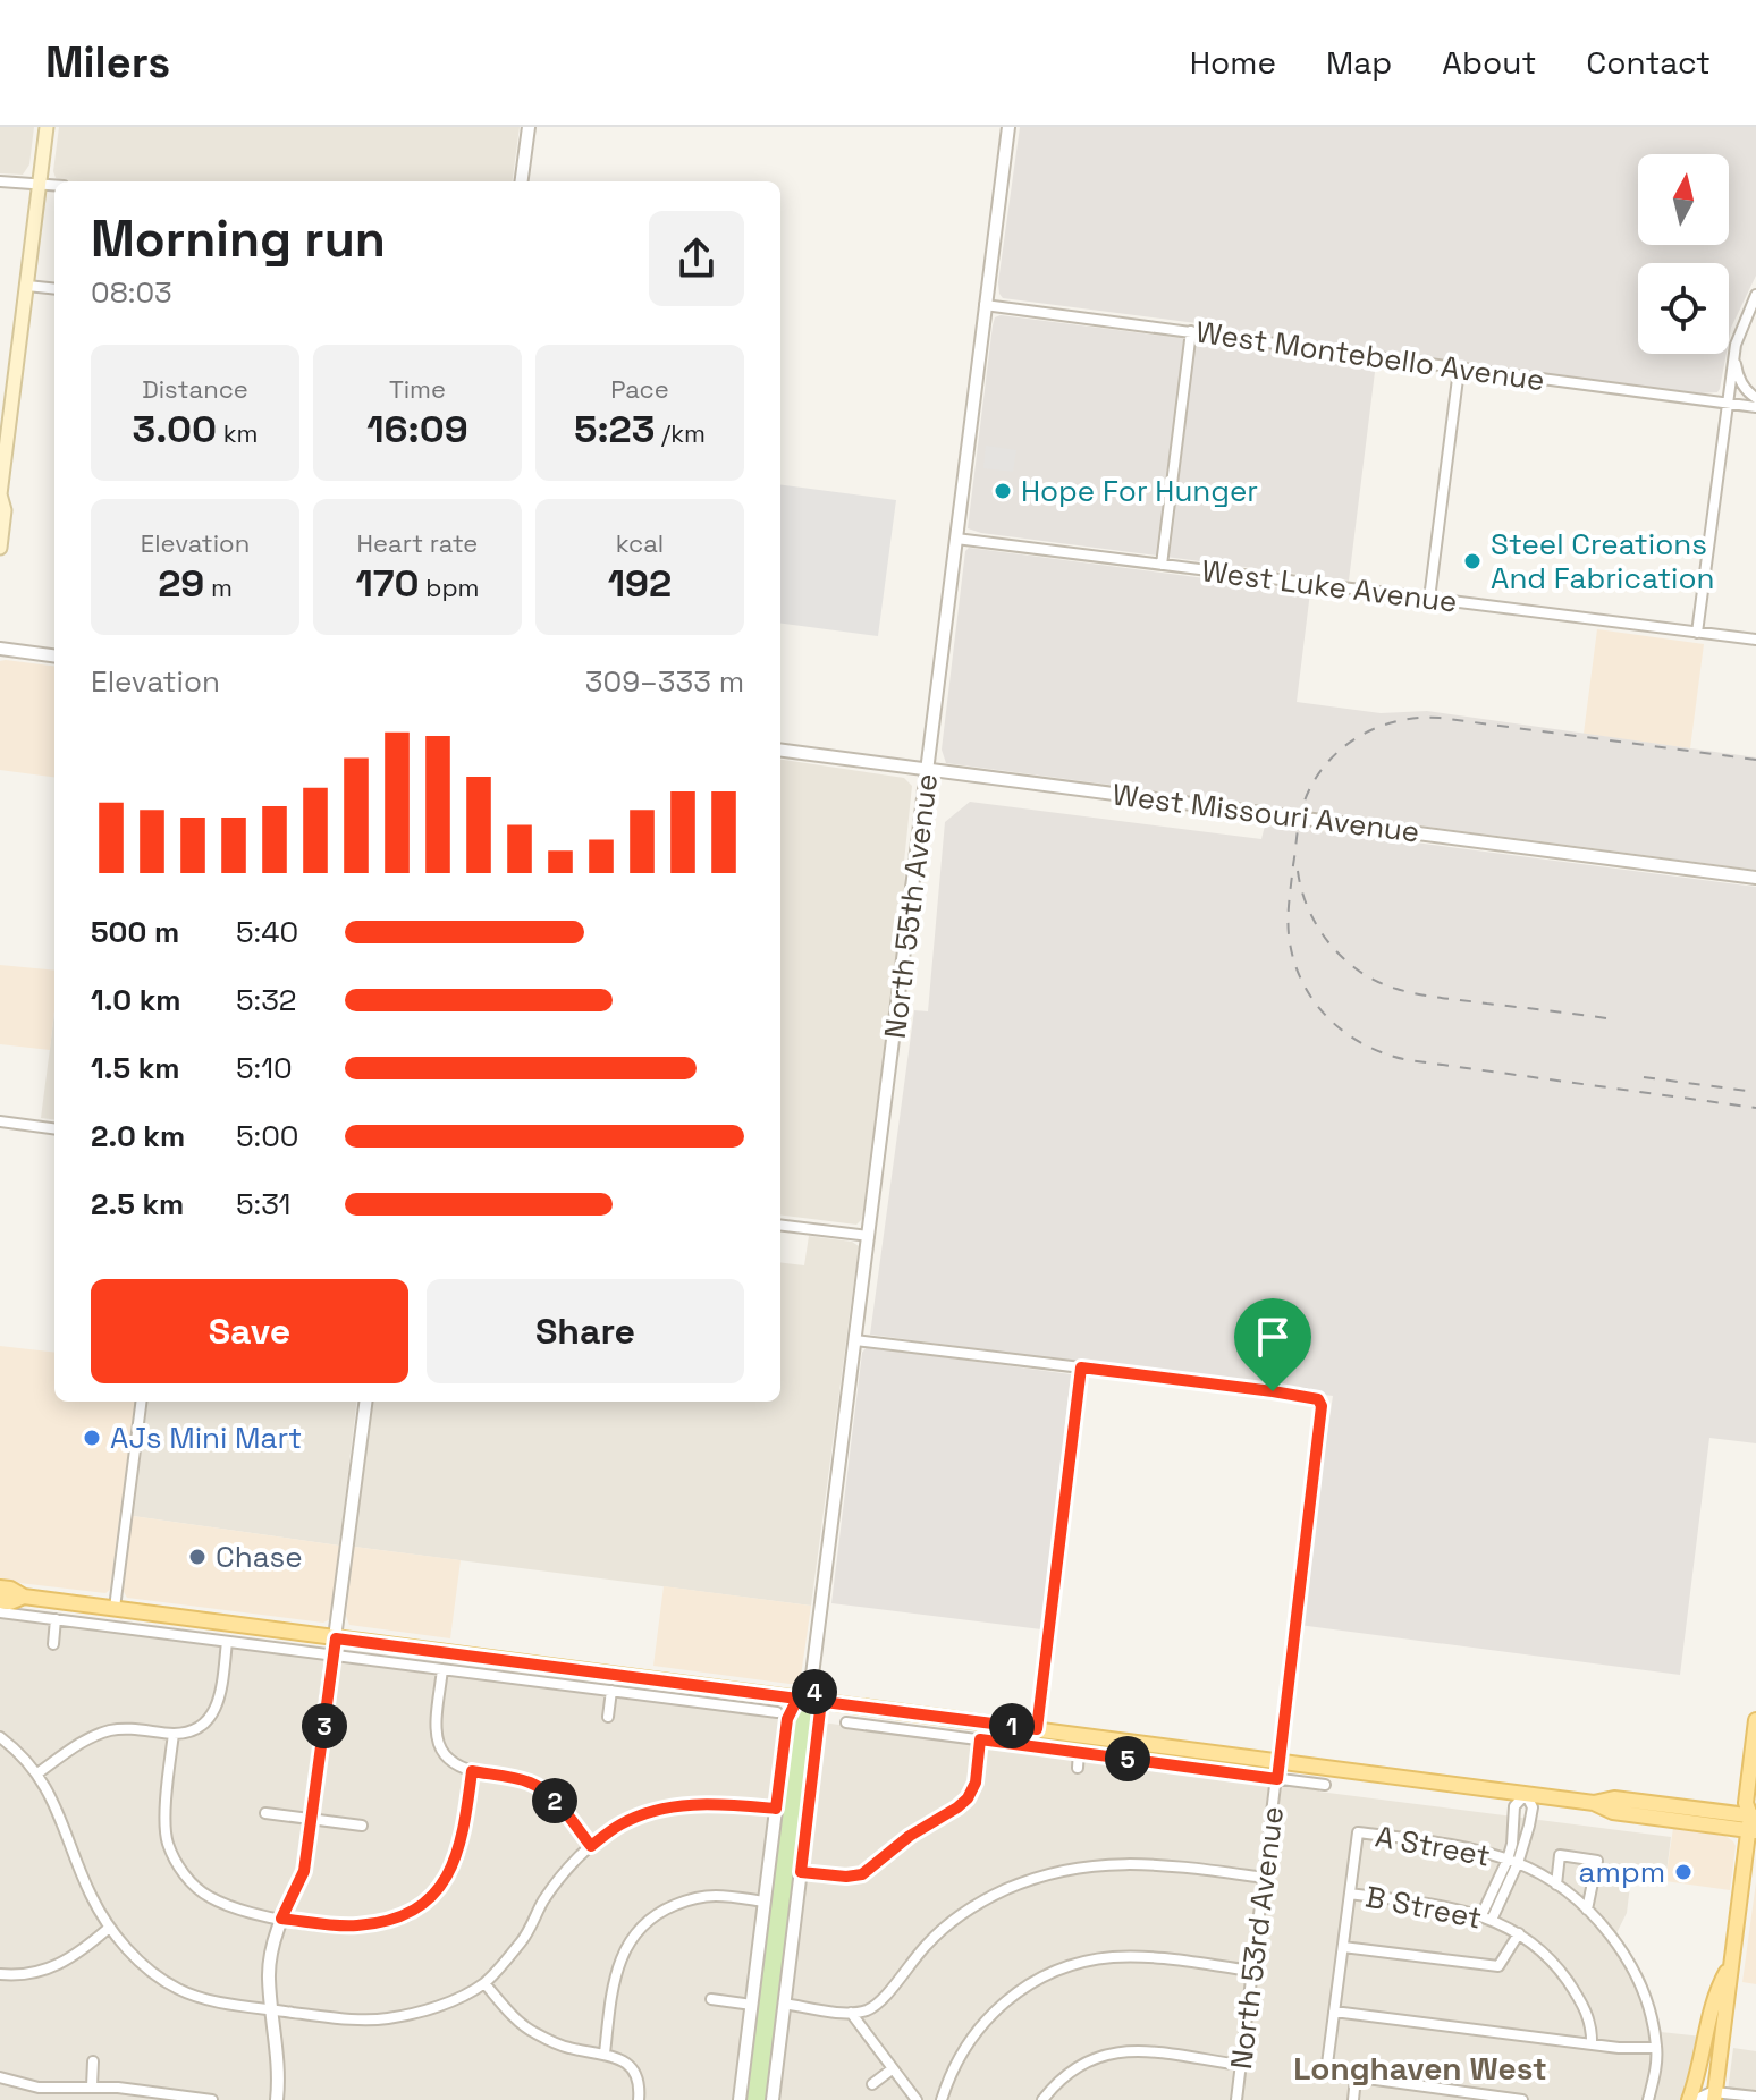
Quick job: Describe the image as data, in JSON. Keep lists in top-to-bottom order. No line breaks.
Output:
{"streets":{"street":["West Montebello Avenue","West Luke Avenue","West Missouri Avenue","North 55th Avenue","A Street","B Street","North 53rd Avenue"]},"crossings":[["West Montebello Avenue","North 55th Avenue"],["West Luke Avenue","North 55th Avenue"],["West Missouri Avenue","North 55th Avenue"],["A Street","B Street"]],"districts":["Longhaven West"],"places":["Hope For Hunger","Steel Creations And Fabrication","AJs Mini Mart","Chase","ampm"],"north":"top","page":{"header":"Milers","nav":["Home","Map","About","Contact"],"heading":["Morning run","08:03"],"stats":[["Distance","3.00 km"],["Time","16:09"],["Pace","5:23 /km"],["Elevation","29 m"],["Heart rate","170 bpm"],["kcal","192"]],"chart":["Elevation","309–333 m"],"list":[{"name":"500 m","note":"5:40"},{"name":"1.0 km","note":"5:32"},{"name":"1.5 km","note":"5:10"},{"name":"2.0 km","note":"5:00"},{"name":"2.5 km","note":"5:31"}],"buttons":["Save","Share"],"pins":["4","1","3","5","2"]}}
